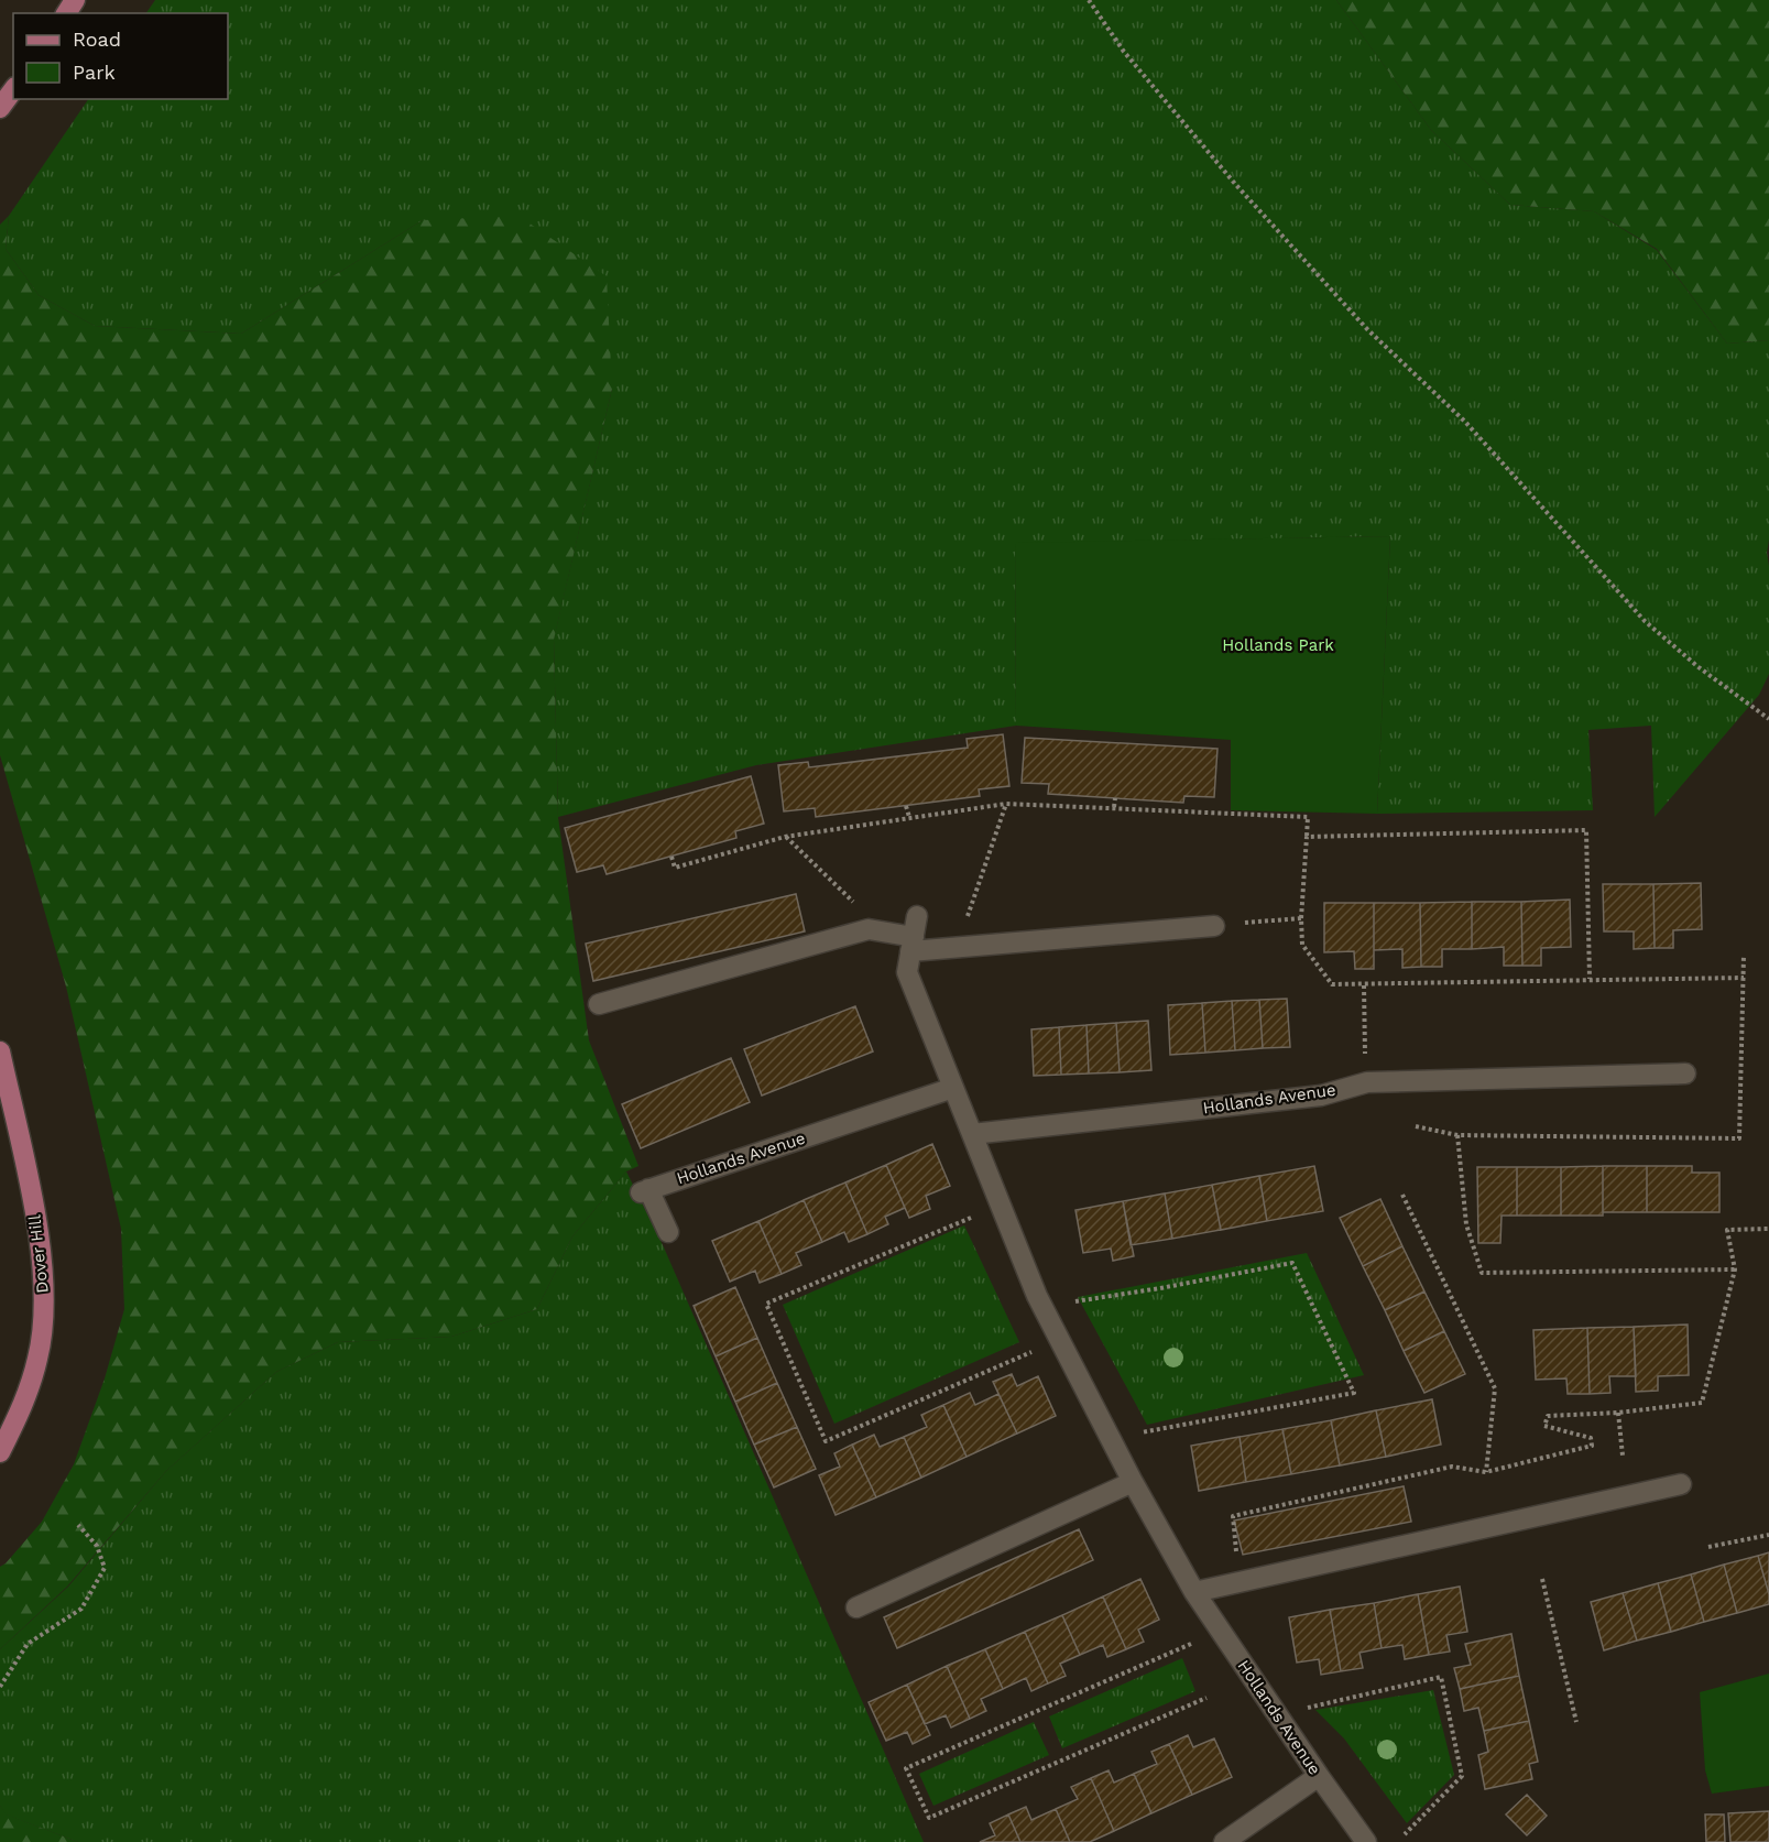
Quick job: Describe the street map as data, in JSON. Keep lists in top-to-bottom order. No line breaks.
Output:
{"streets":{"main road":["Dover Hill"],"street":["Hollands Avenue"]},"parks":["Hollands Park"],"legend":["Road","Park"]}
